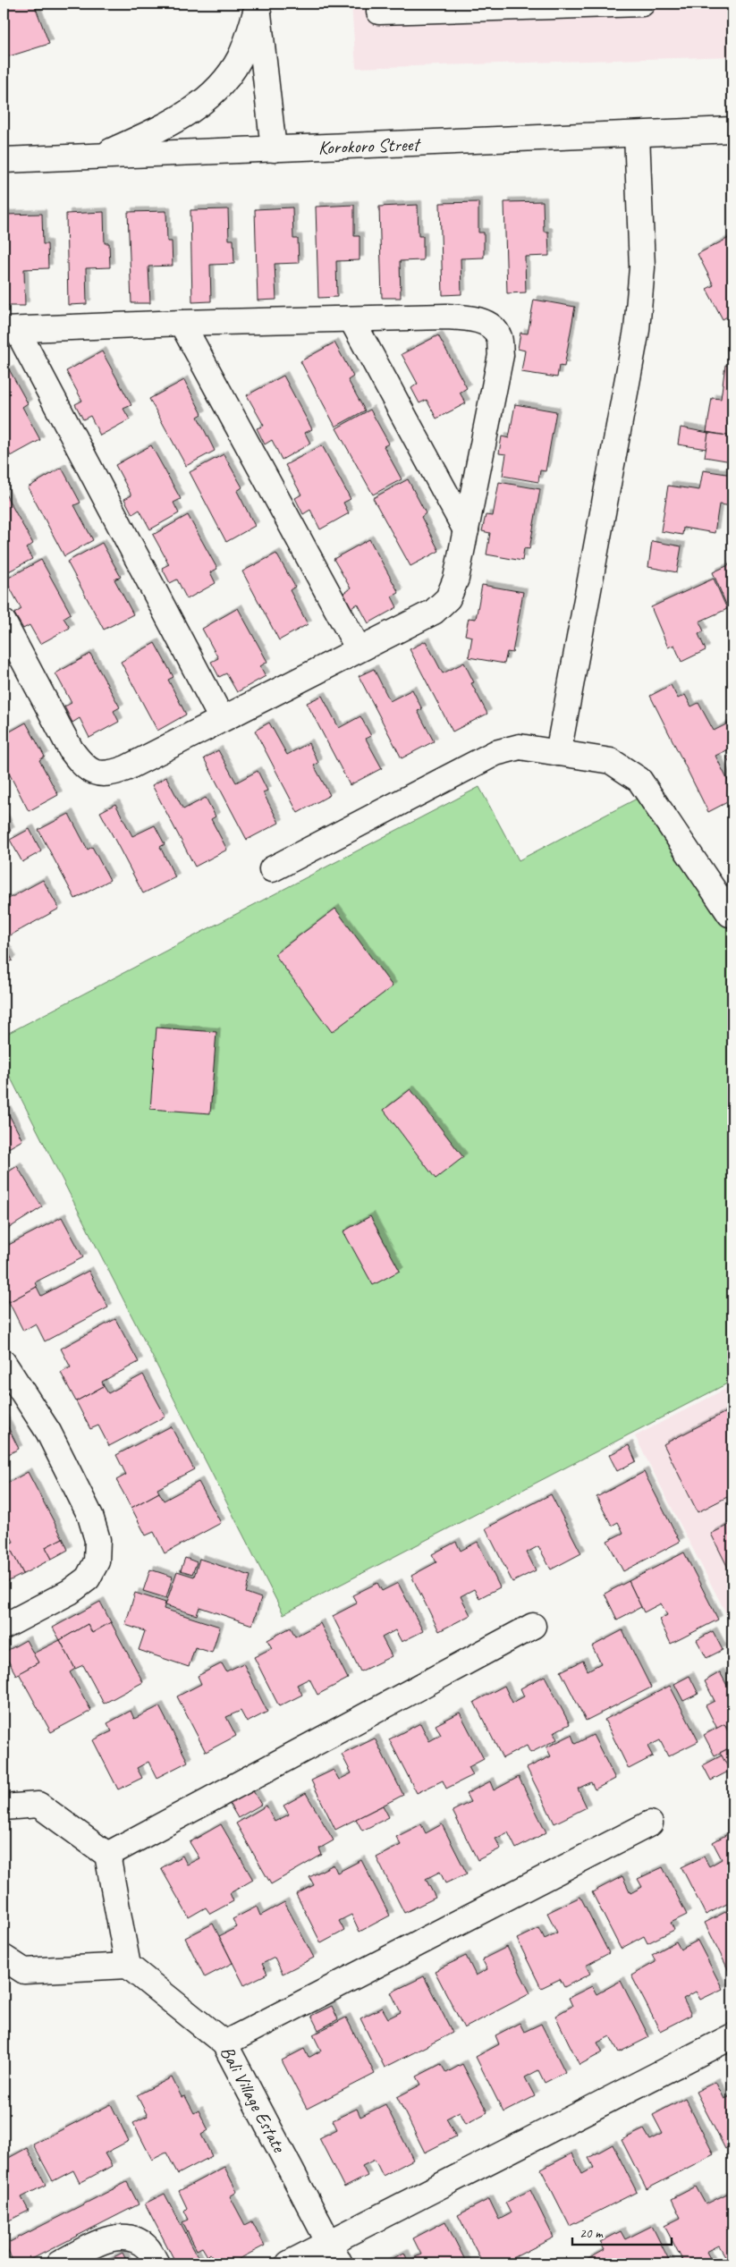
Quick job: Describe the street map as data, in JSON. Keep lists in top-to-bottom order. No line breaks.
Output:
{"streets":{"street":["Korokoro Street","Bali Village Estate"]},"scale_bar":"20 m"}
